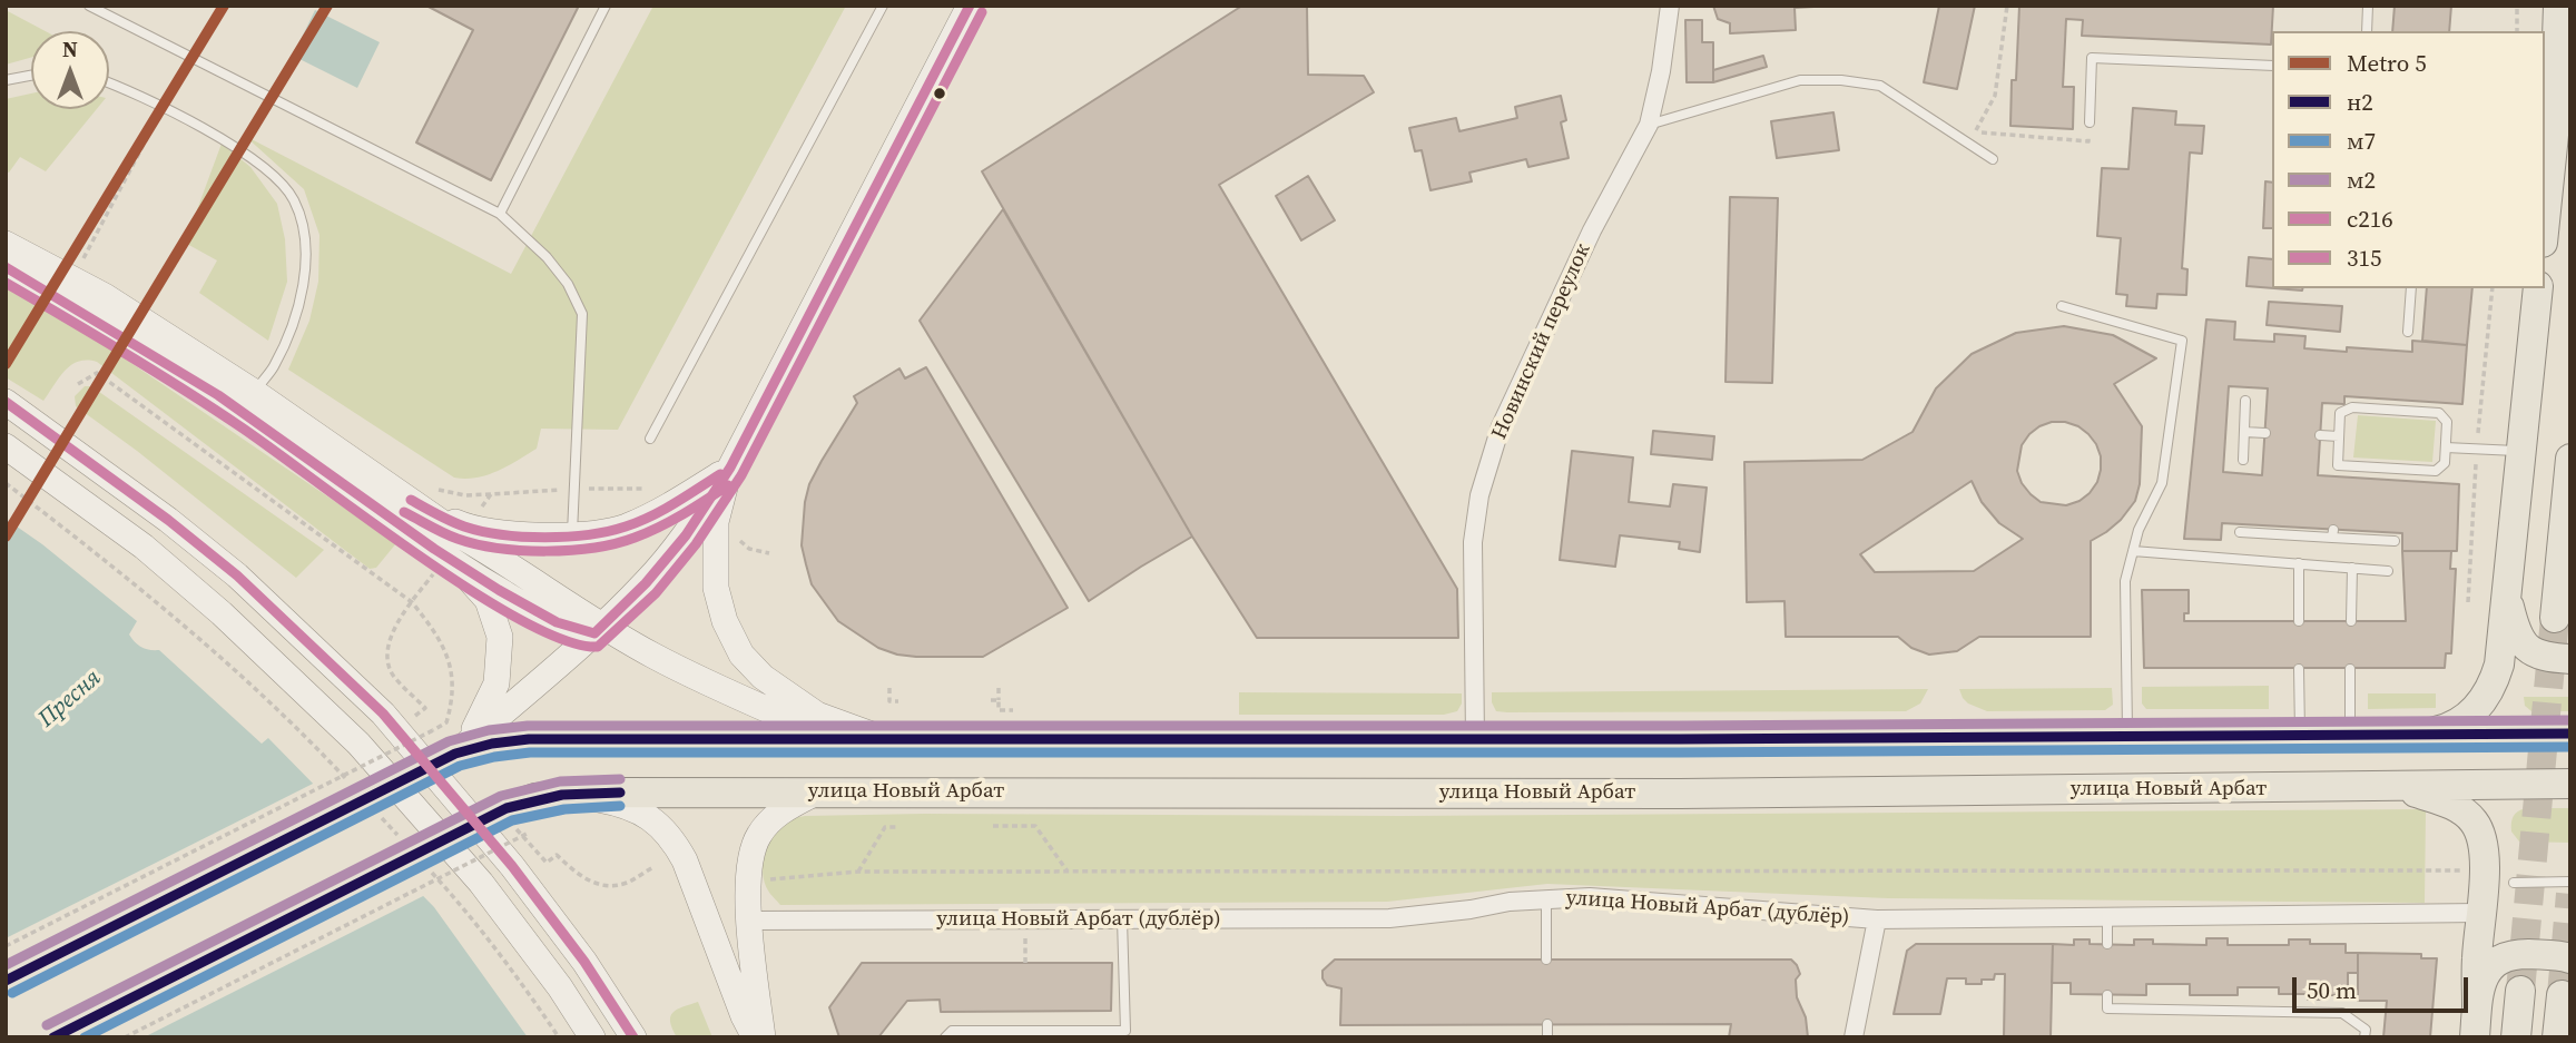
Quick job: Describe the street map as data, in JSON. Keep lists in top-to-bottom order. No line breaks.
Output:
{"streets":{"main road":["улица Новый Арбат"],"street":["Новинский переулок","улица Новый Арбат (дублёр)"]},"water":["Пресня"],"lines":["metro line 5","transit line с216","transit line 315","transit line м2","transit line н2","transit line м7"],"legend":["Metro 5","н2","м7","м2","с216","315"],"scale_bar":"50 m","north":"top"}
